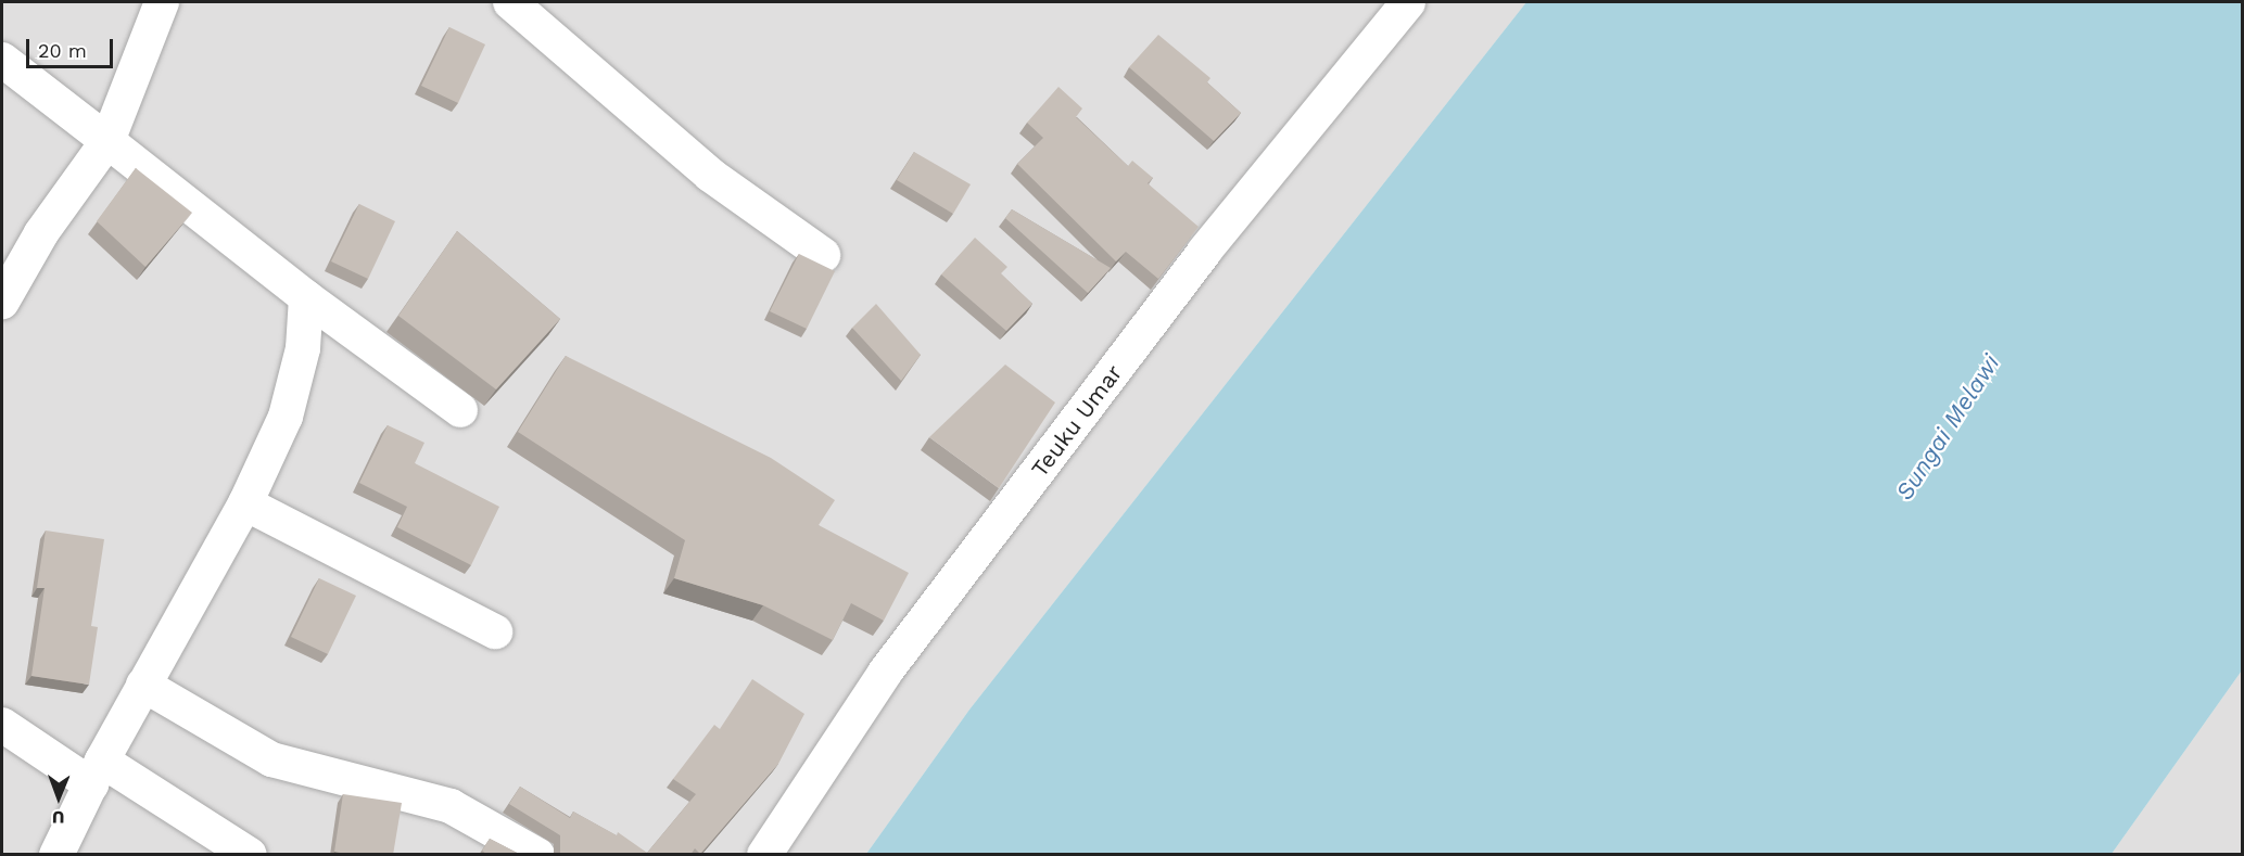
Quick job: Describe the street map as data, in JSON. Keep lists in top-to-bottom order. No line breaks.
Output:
{"streets":{"street":["Teuku Umar"]},"water":["Sungai Melawi"],"scale_bar":"20 m","north":"bottom"}
